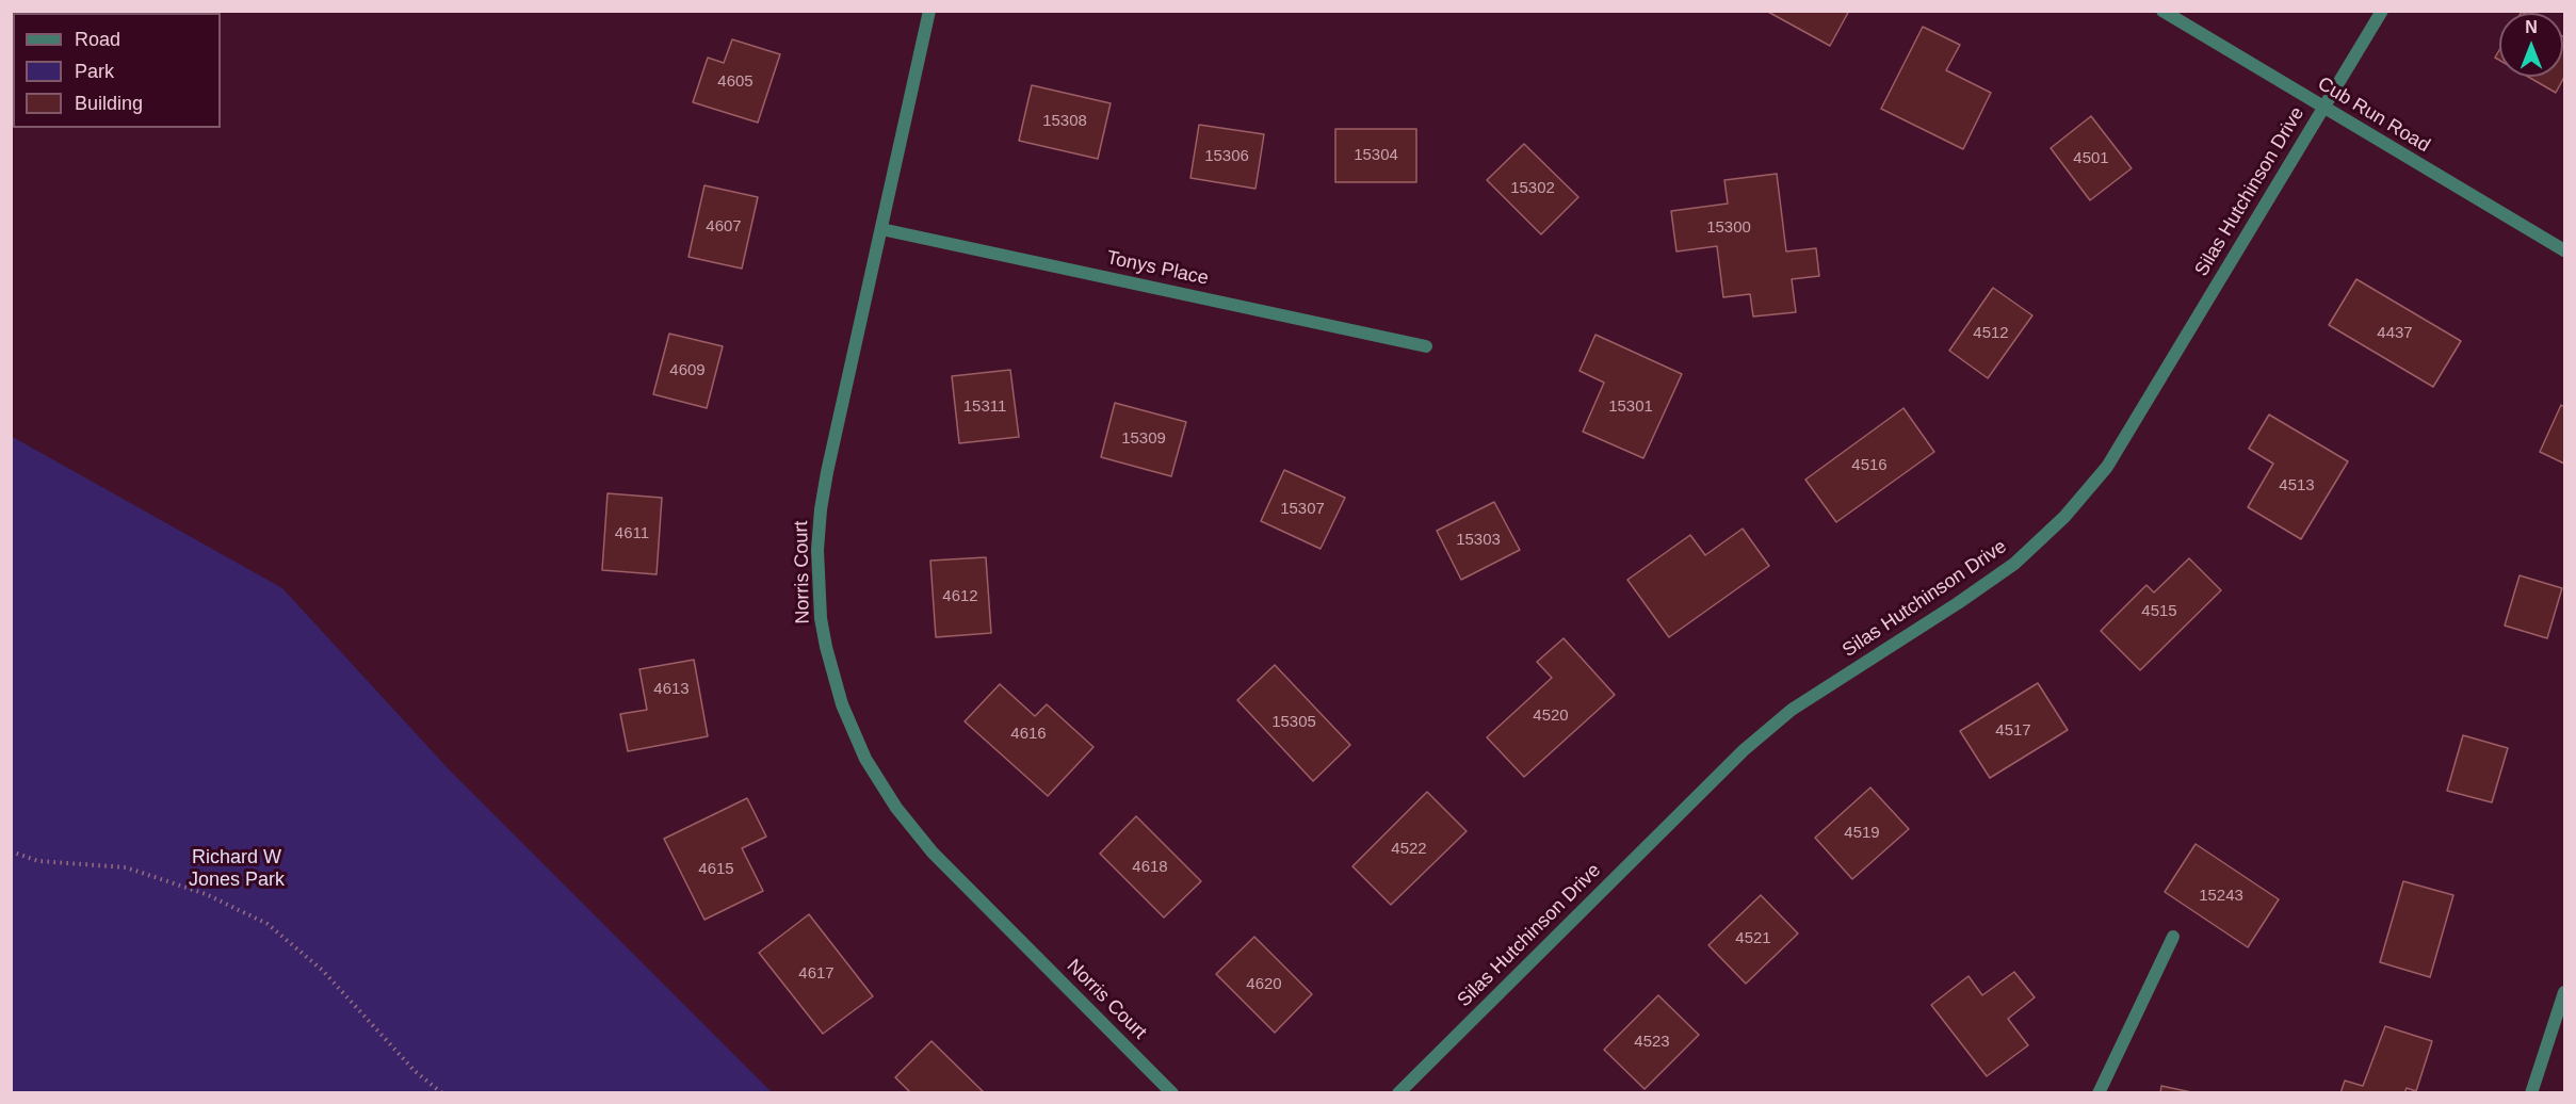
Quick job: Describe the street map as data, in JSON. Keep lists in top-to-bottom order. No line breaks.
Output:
{"streets":{"street":["Cub Run Road","Silas Hutchinson Drive","Tonys Place","Norris Court"]},"crossings":[["Cub Run Road","Silas Hutchinson Drive"],["Tonys Place","Norris Court"]],"parks":["Richard W Jones Park"],"house_numbers":["4605","15308","15304","15306","4501","15302","4607","15300","4512","4437","4609","15311","15301","15309","4516","4513","15307","4611","15303","4612","4515","4613","4520","15305","4517","4616","4519","4522","4618","4615","15243","4521","4617","4620","4523"],"legend":["Road","Park","Building"],"north":"top"}
